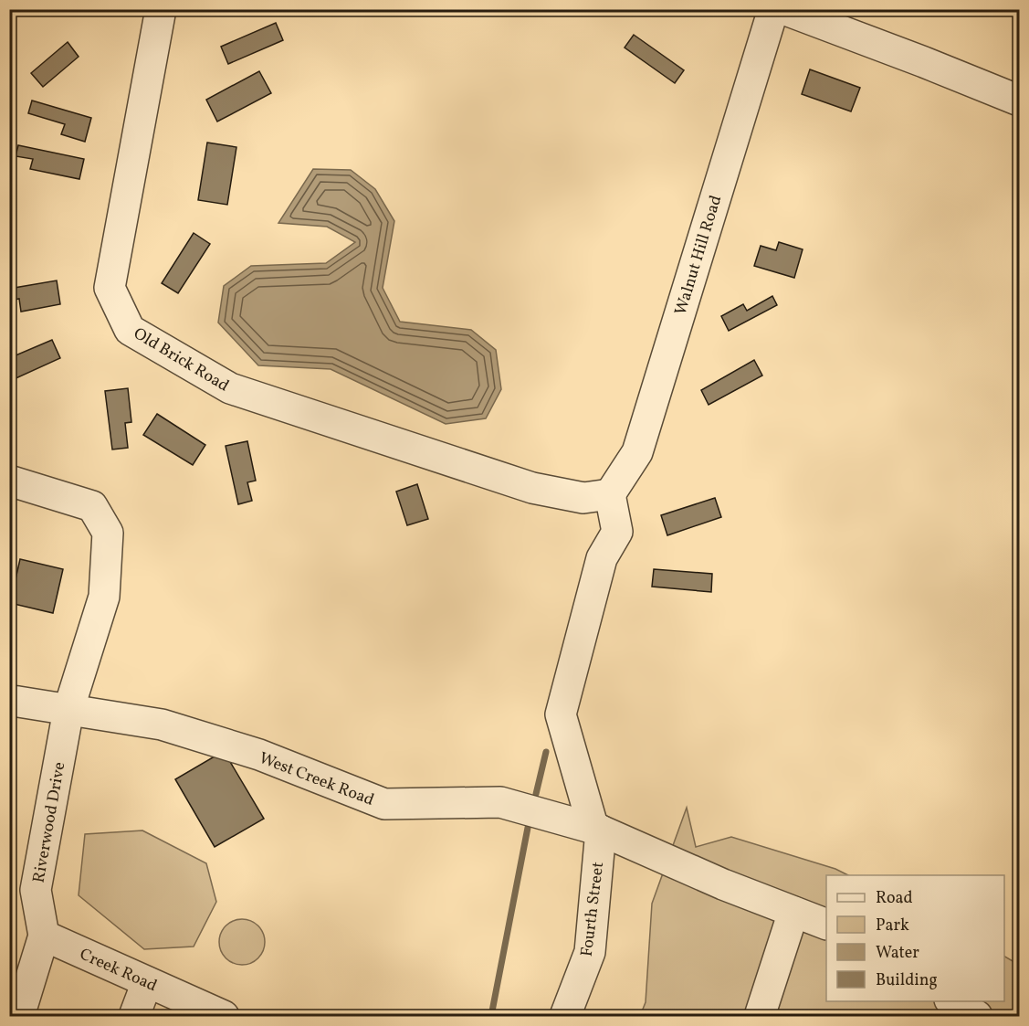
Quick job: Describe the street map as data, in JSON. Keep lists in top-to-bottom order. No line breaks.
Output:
{"streets":{"street":["Walnut Hill Road","Old Brick Road","West Creek Road","Riverwood Drive","Fourth Street","Creek Road"]},"crossings":[["Walnut Hill Road","Old Brick Road"],["West Creek Road","Riverwood Drive"],["West Creek Road","Fourth Street"],["Riverwood Drive","Creek Road"]],"legend":["Road","Park","Water","Building"]}
